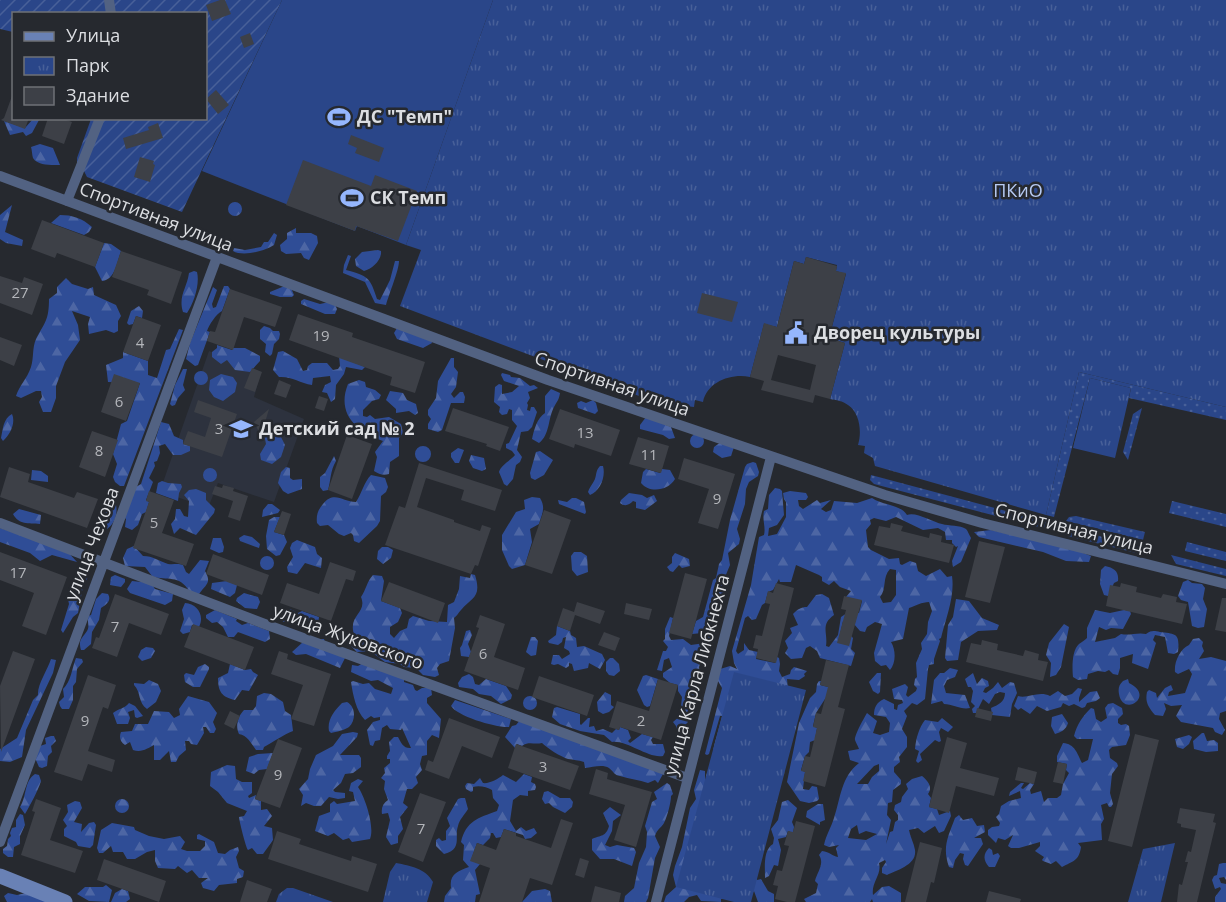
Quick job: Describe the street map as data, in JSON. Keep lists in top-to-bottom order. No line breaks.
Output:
{"streets":{"street":["Спортивная улица","улица Чехова","улица Жуковского","улица Карла Либкнехта"]},"crossings":[["Спортивная улица","улица Чехова"],["Спортивная улица","улица Карла Либкнехта"],["улица Чехова","улица Жуковского"],["улица Жуковского","улица Карла Либкнехта"]],"parks":["ПКиО"],"places":{"sports":["ДС \"Темп\"","СК Темп"],"public building":["Дворец культуры"],"school or university":["Детский сад № 2"]},"house_numbers":["27","19","4","6","3","13","8","11","9","5","17","7","6","9","2","3","9","7"],"legend":["Улица","Парк","Здание"]}
